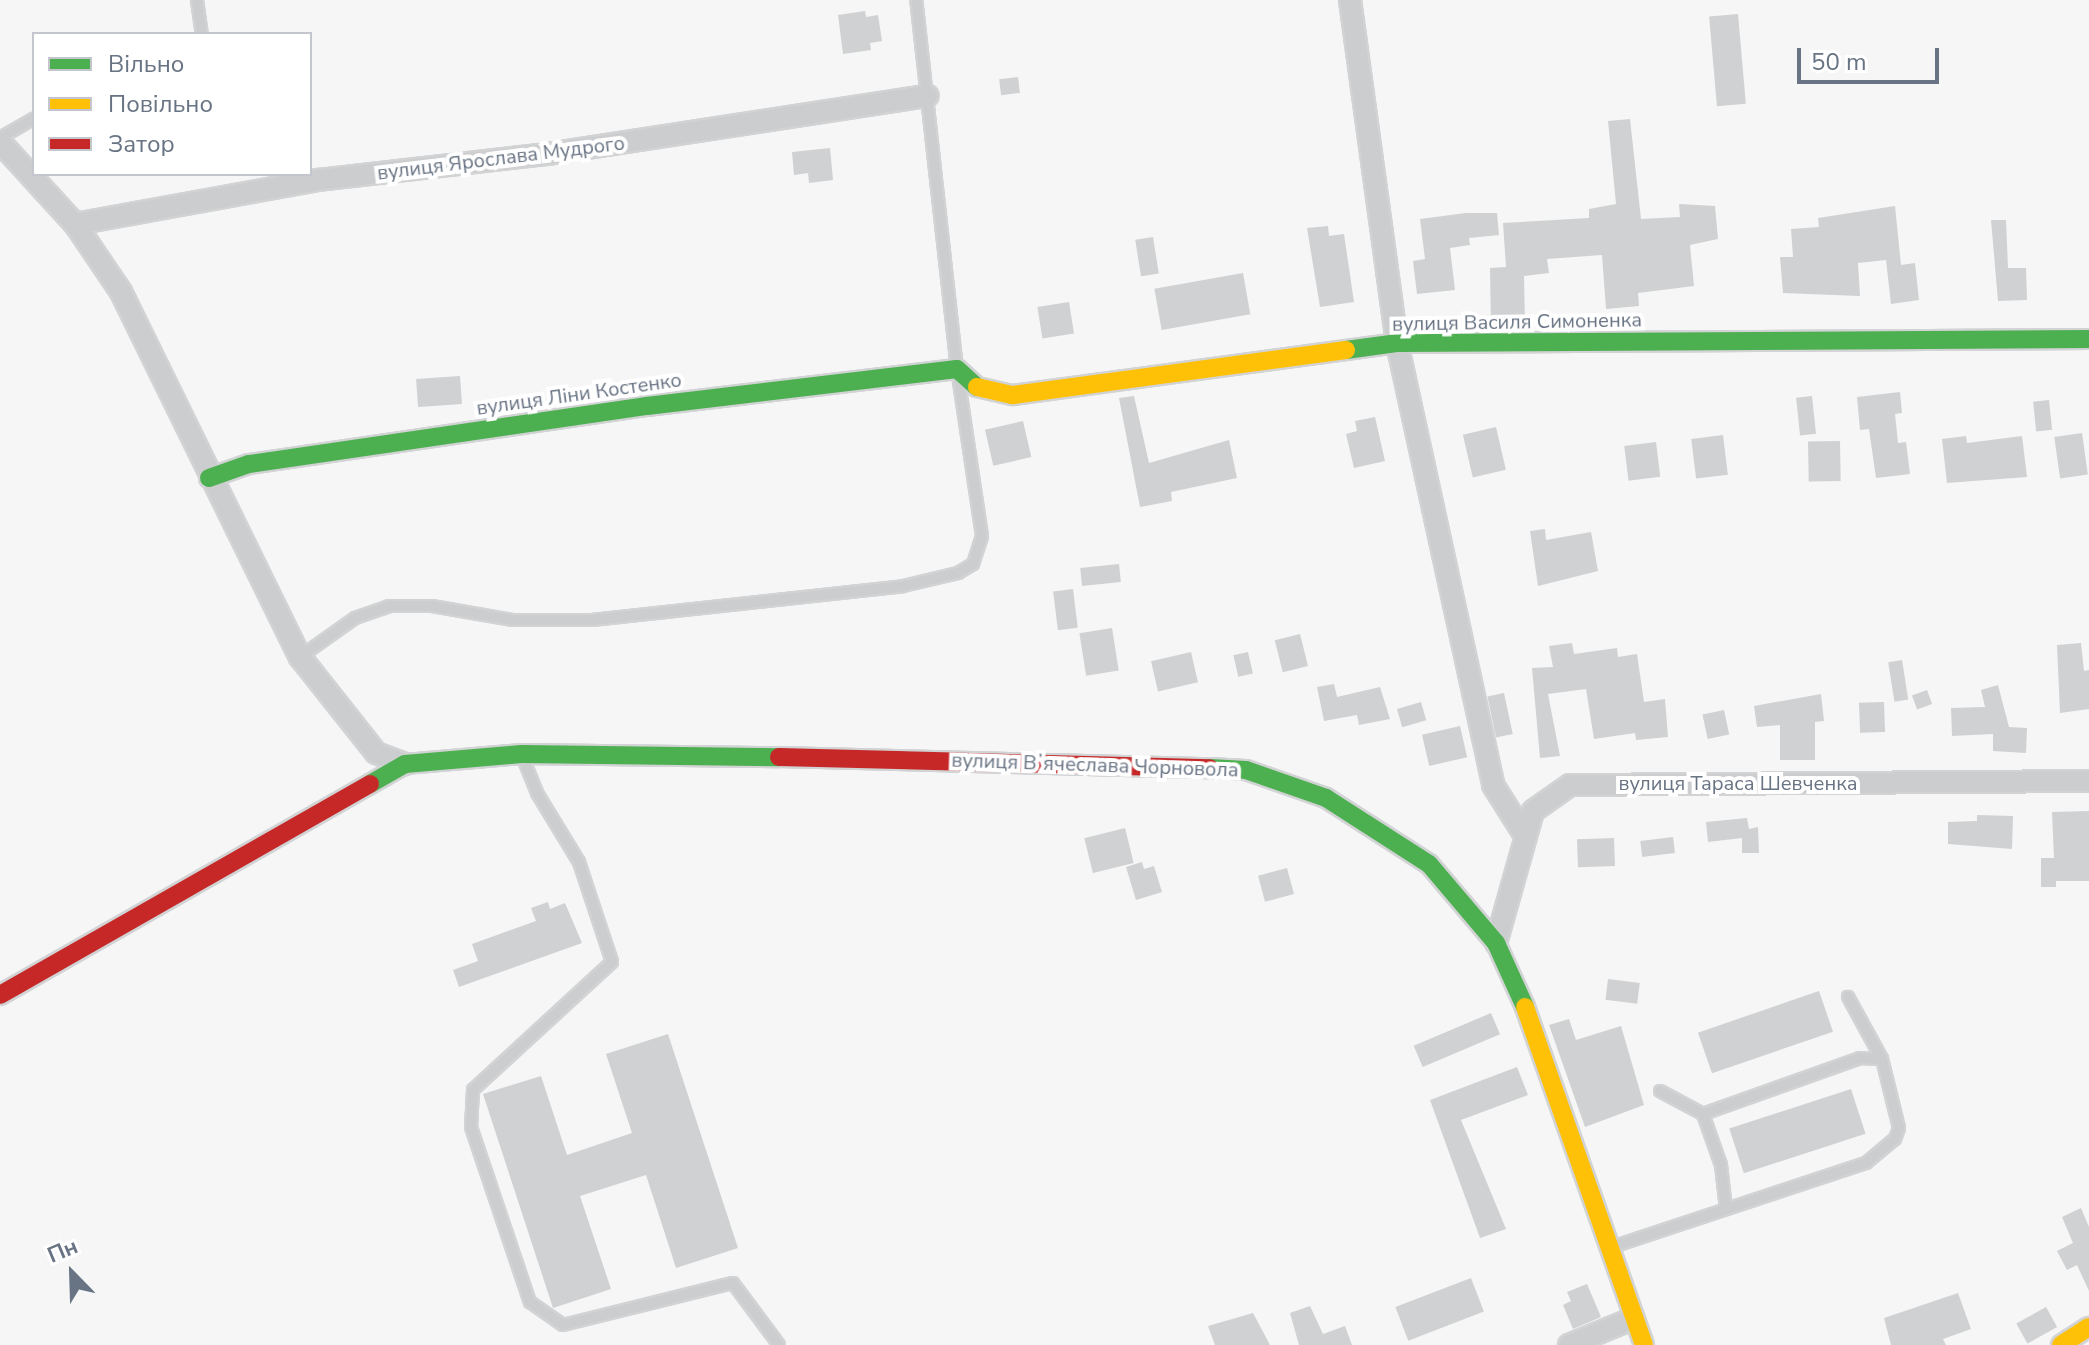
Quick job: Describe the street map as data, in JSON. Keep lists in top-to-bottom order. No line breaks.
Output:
{"streets":{"street":["вулиця Ярослава Мудрого","вулиця Василя Симоненка","вулиця Ліни Костенко","вулиця Вʼячеслава Чорновола","вулиця Тараса Шевченка"]},"crossings":[["вулиця Василя Симоненка","вулиця Ліни Костенко"],["вулиця Вʼячеслава Чорновола","вулиця Тараса Шевченка"]],"legend":["Вільно","Повільно","Затор"],"scale_bar":"50 m","north":"top left"}
